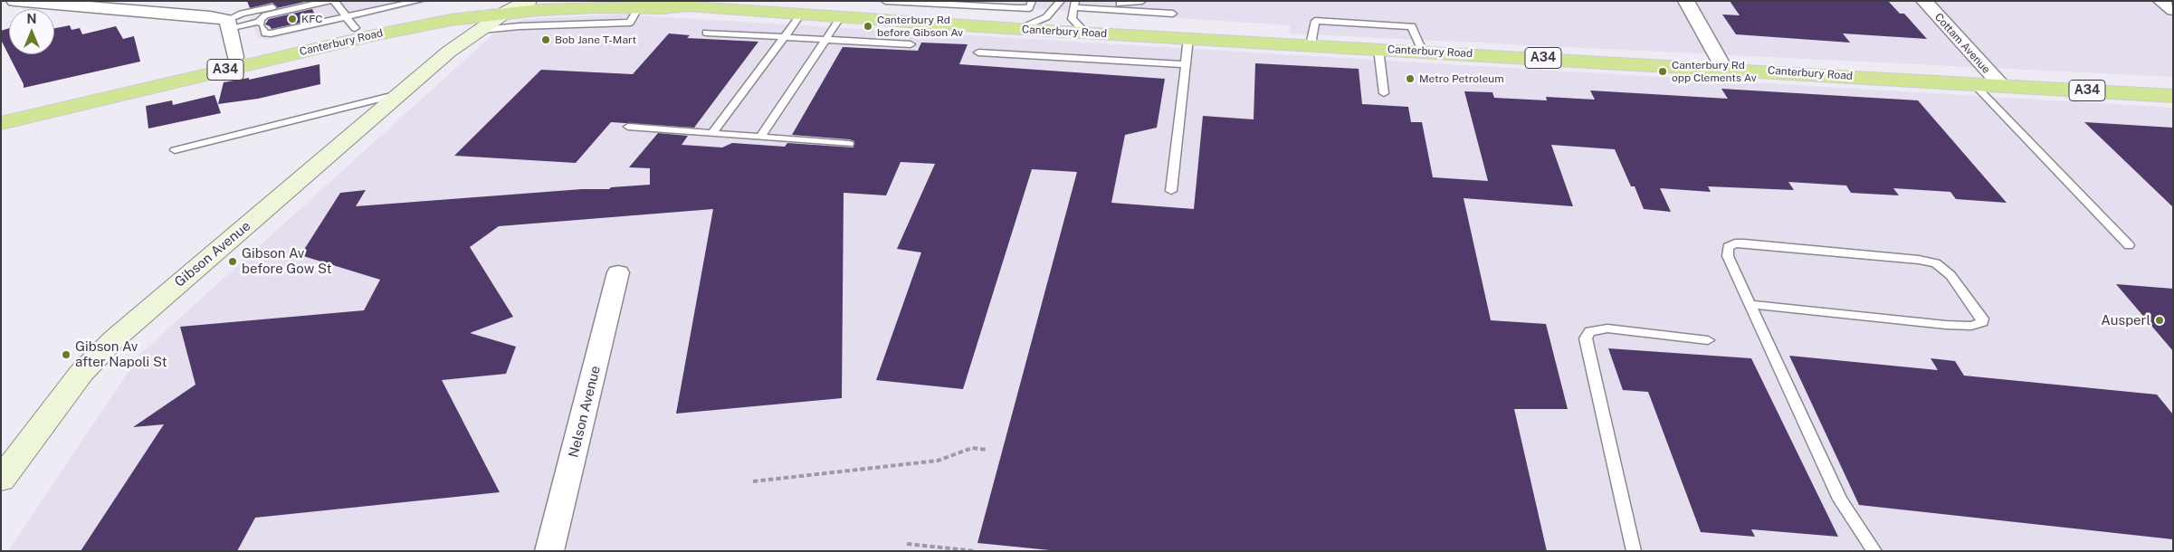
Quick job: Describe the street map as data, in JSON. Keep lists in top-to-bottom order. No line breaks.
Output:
{"streets":{"highway":["Canterbury Road","A34"],"main road":["Gibson Avenue"],"street":["Cottam Avenue","Nelson Avenue"]},"crossings":[["Canterbury Road","Cottam Avenue"],["Canterbury Road","Gibson Avenue"]],"places":["KFC","Canterbury Rd before Gibson Av","Bob Jane T-Mart","Canterbury Rd opp Clements Av","Metro Petroleum","Gibson Av before Gow St","Ausperl","Gibson Av after Napoli St"],"north":"top"}
